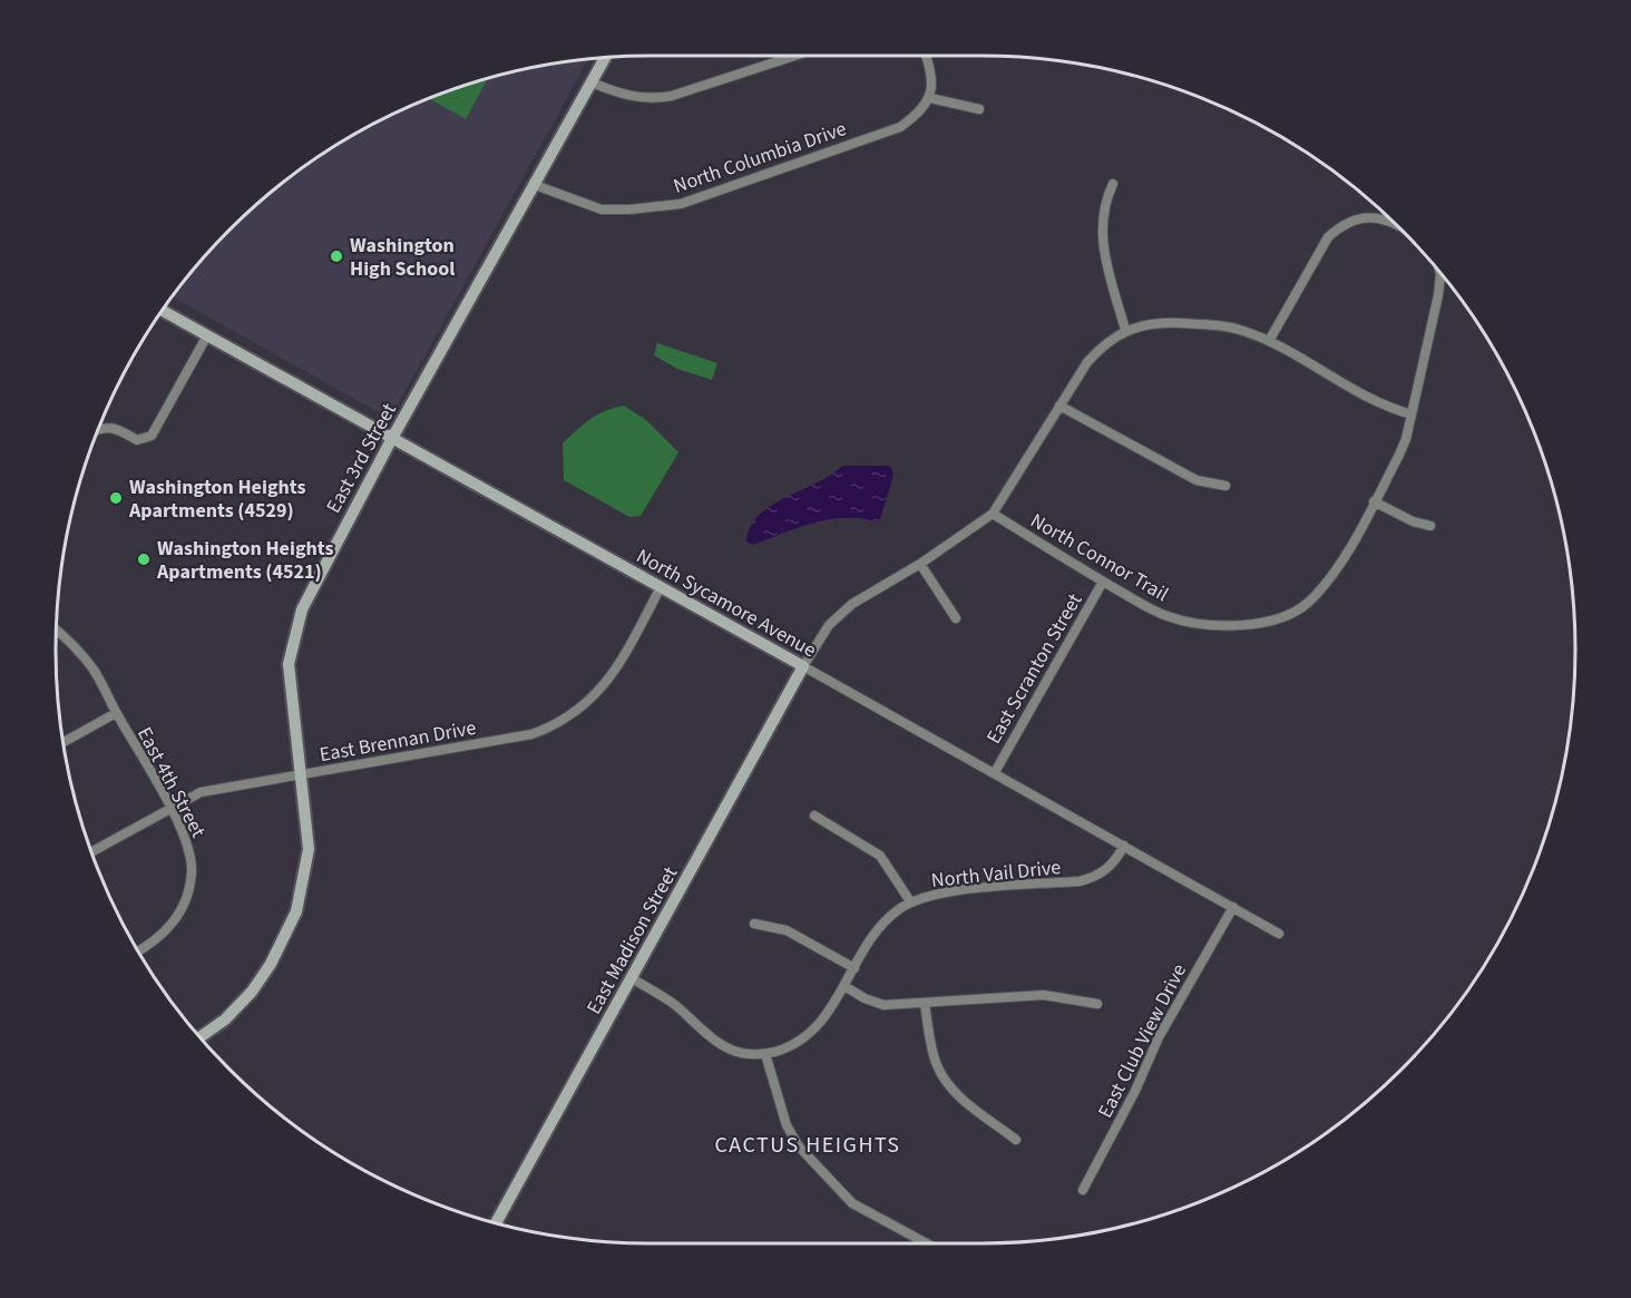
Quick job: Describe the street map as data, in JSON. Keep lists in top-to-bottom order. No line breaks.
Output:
{"streets":{"main road":["East 3rd Street","North Sycamore Avenue","East Madison Street"],"street":["North Columbia Drive","North Connor Trail","East Scranton Street","East Brennan Drive","East 4th Street","North Vail Drive","East Club View Drive"]},"crossings":[["North Columbia Drive","East 3rd Street"],["East 3rd Street","North Sycamore Avenue"],["East 3rd Street","East Brennan Drive"],["North Connor Trail","East Scranton Street"],["North Sycamore Avenue","East Scranton Street"],["North Sycamore Avenue","East Brennan Drive"],["North Sycamore Avenue","North Vail Drive"],["North Sycamore Avenue","East Madison Street"],["North Sycamore Avenue","East Club View Drive"],["East Brennan Drive","East 4th Street"],["North Vail Drive","East Madison Street"]],"districts":["CACTUS HEIGHTS"],"places":["Washington High School","Washington Heights Apartments (4529)","Washington Heights Apartments (4521)"]}
